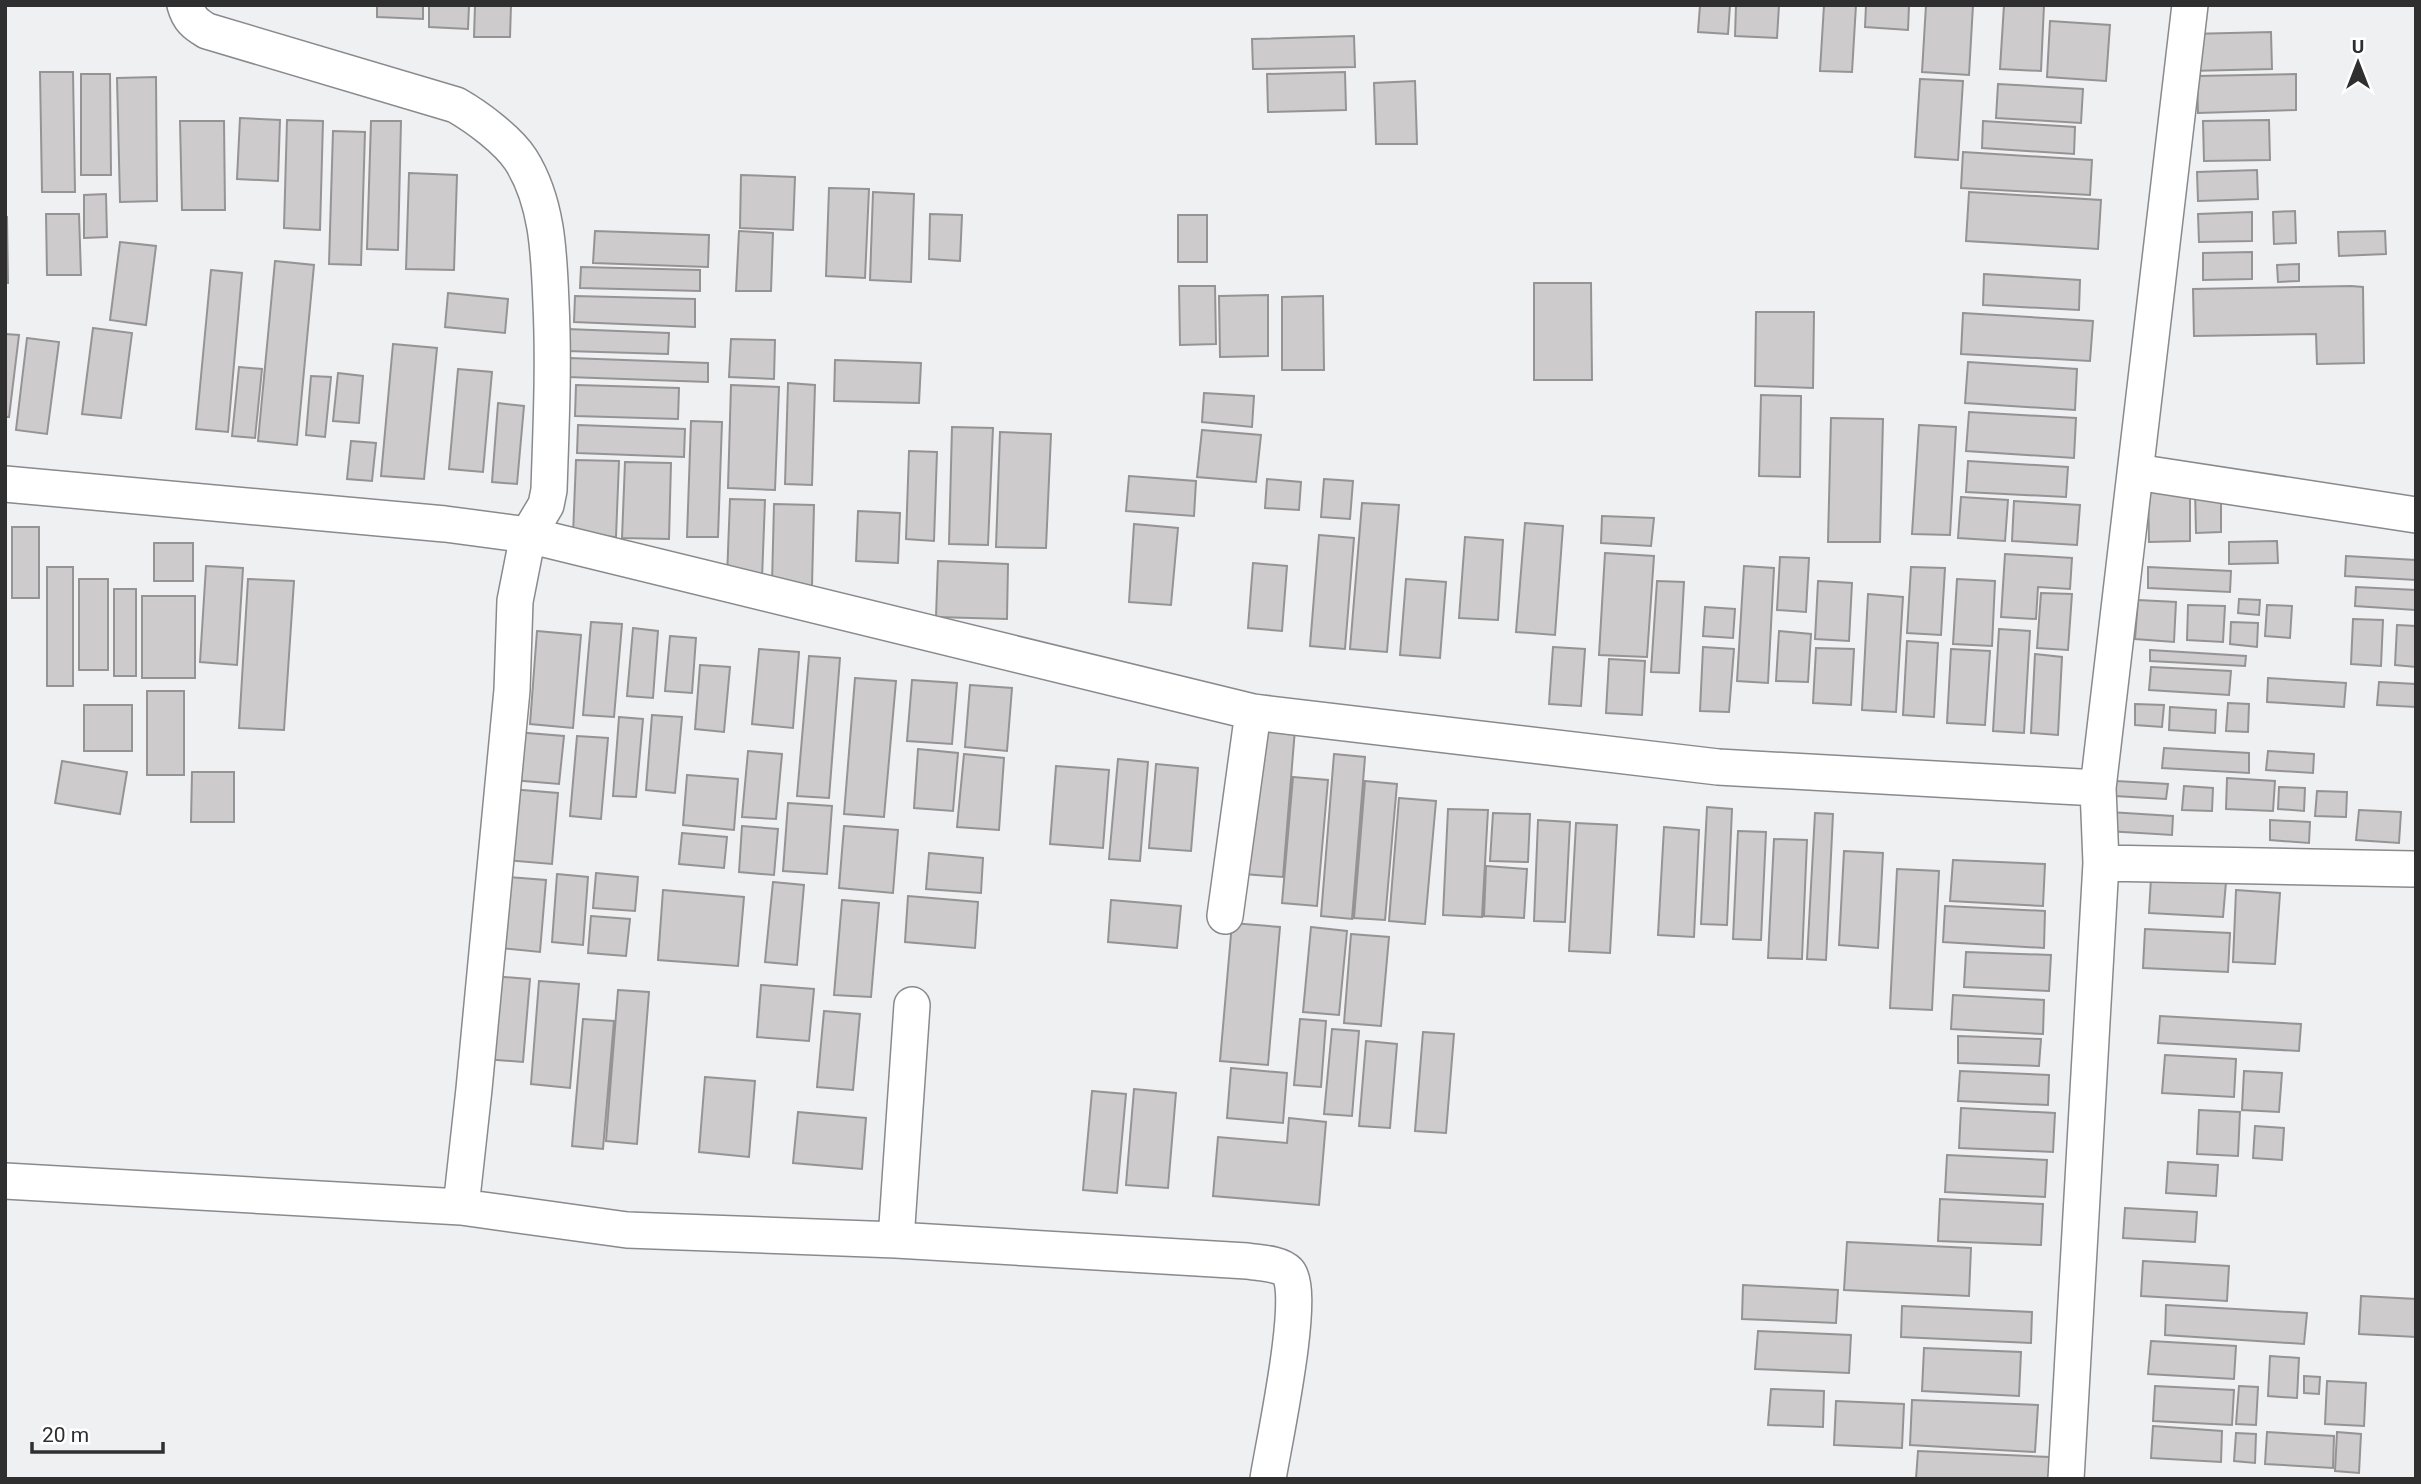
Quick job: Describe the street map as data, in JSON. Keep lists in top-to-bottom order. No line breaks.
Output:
{"scale_bar":"20 m","north":"top"}
